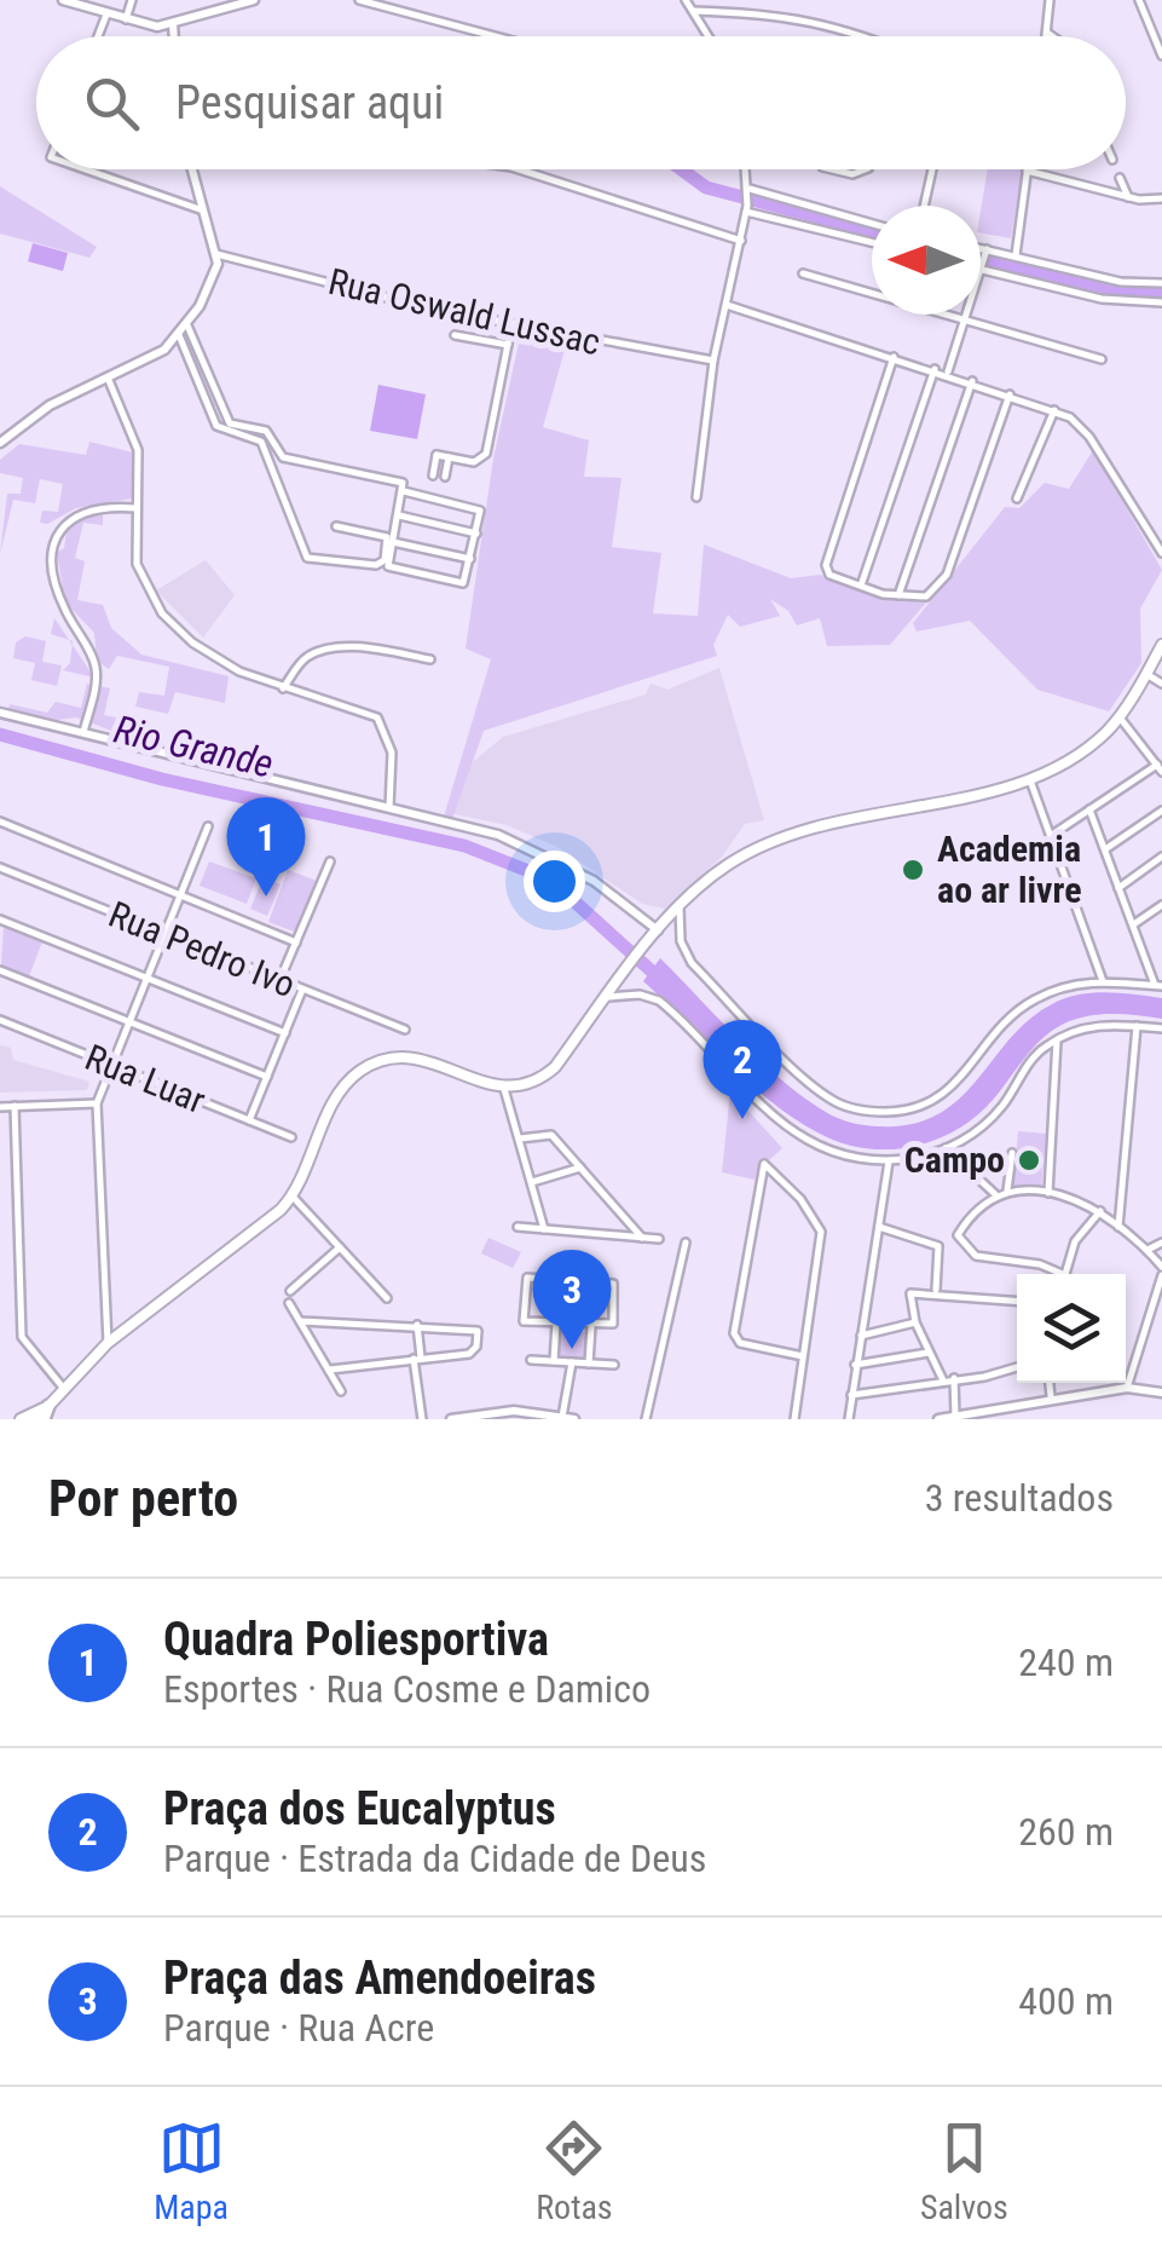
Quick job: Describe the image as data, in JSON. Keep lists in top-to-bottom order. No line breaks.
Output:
{"streets":{"street":["Rua Oswald Lussac","Rua Pedro Ivo","Rua Luar"]},"water":["Rio Grande"],"places":["Academia ao ar livre","Campo"],"north":"left","page":{"search":"Pesquisar aqui","pins":["1","2","3"],"heading":["Por perto","3 resultados"],"list":[{"mark":"1","name":"Quadra Poliesportiva","note":"Esportes · Rua Cosme e Damico","value":"240 m"},{"mark":"2","name":"Praça dos Eucalyptus","note":"Parque · Estrada da Cidade de Deus","value":"260 m"},{"mark":"3","name":"Praça das Amendoeiras","note":"Parque · Rua Acre","value":"400 m"}],"nav":["Mapa","Rotas","Salvos"]}}
